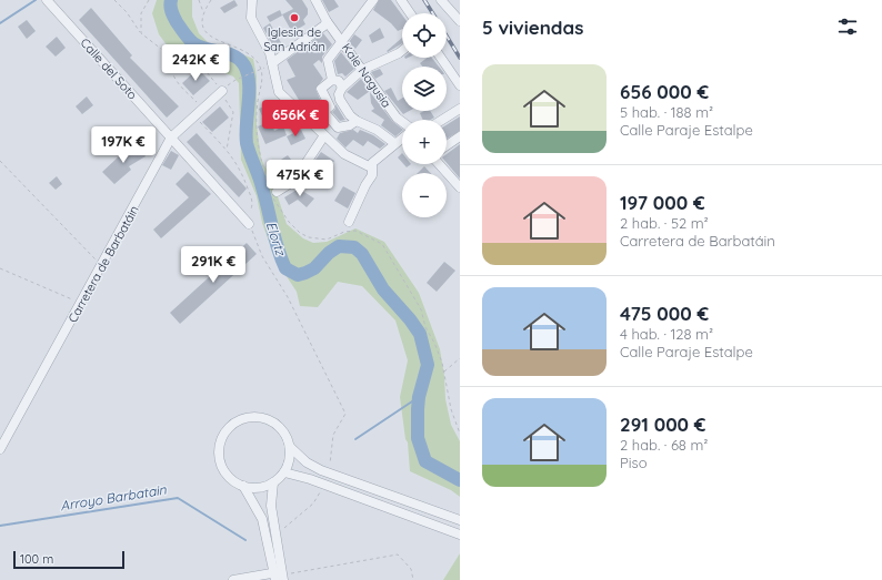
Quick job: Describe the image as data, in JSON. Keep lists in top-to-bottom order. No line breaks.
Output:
{"streets":{"street":["Calle del Soto","Kale Nagusia","Carretera de Barbatáin"]},"crossings":[["Calle del Soto","Carretera de Barbatáin"]],"water":["Elortz","Arroyo Barbatain"],"places":["Iglesia de San Adrián"],"scale_bar":"100 m","page":{"heading":"5 viviendas","map_buttons":["+","−"],"price":["242K €","656K €","197K €","475K €","291K €"],"list":[{"name":"656 000 €","note":"5 hab. · 188 m² · Calle Paraje Estalpe"},{"name":"197 000 €","note":"2 hab. · 52 m² · Carretera de Barbatáin"},{"name":"475 000 €","note":"4 hab. · 128 m² · Calle Paraje Estalpe"},{"name":"291 000 €","note":"2 hab. · 68 m² · Piso"}],"scale":"100 m"}}
